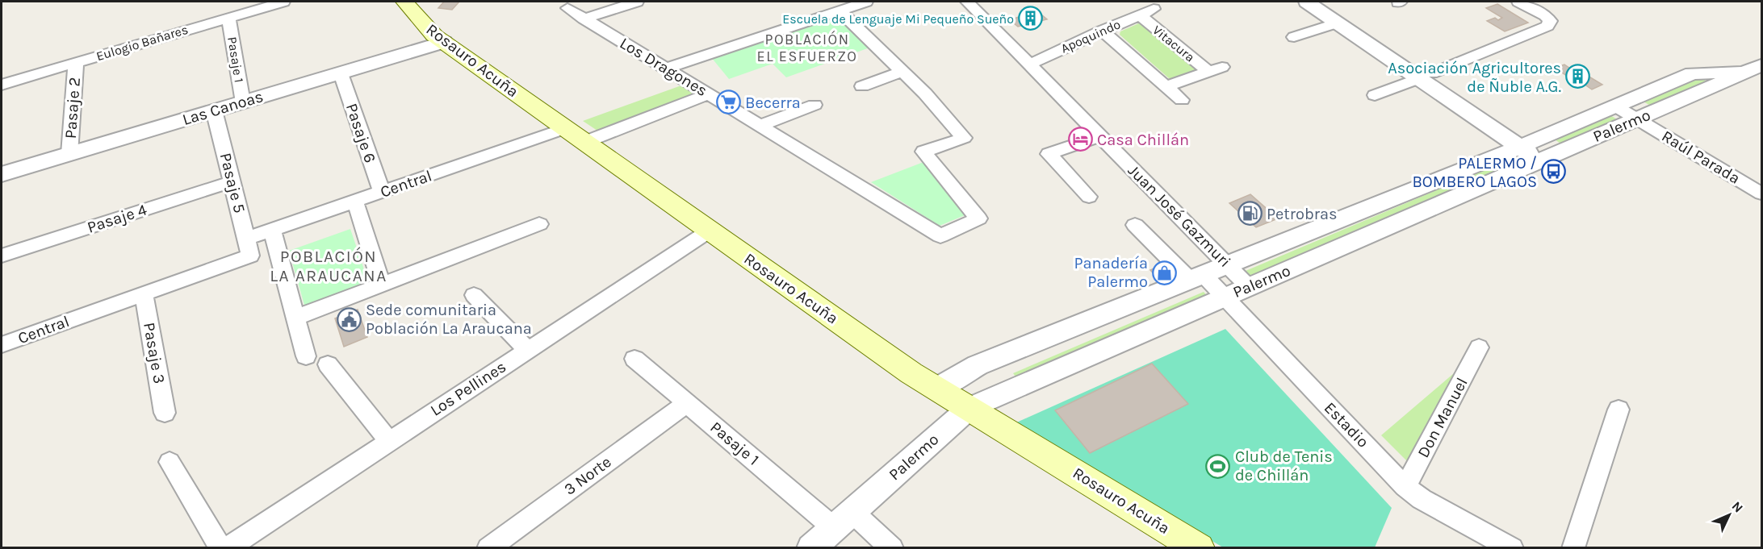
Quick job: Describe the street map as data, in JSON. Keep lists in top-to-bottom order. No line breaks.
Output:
{"streets":{"main road":["Rosauro Acuña"],"street":["Apoquindo","Eulogio Bañares","Vitacura","Pasaje 1","Los Dragones","Pasaje 2","Las Canoas","Palermo","Pasaje 6","Raúl Parada","Pasaje 5","Central","Juan José Gazmuri","Pasaje 4","Pasaje 3","Los Pellines","Don Manuel","Estadio","3 Norte"]},"crossings":[["Apoquindo","Vitacura"],["Apoquindo","Juan José Gazmuri"],["Eulogio Bañares","Pasaje 1"],["Eulogio Bañares","Pasaje 2"],["Pasaje 1","Las Canoas"],["Pasaje 1","Palermo"],["Pasaje 1","3 Norte"],["Rosauro Acuña","Las Canoas"],["Rosauro Acuña","Palermo"],["Rosauro Acuña","Central"],["Rosauro Acuña","Los Pellines"],["Pasaje 2","Las Canoas"],["Las Canoas","Pasaje 6"],["Las Canoas","Pasaje 5"],["Palermo","Raúl Parada"],["Palermo","Juan José Gazmuri"],["Palermo","Estadio"],["Pasaje 6","Central"],["Pasaje 5","Central"],["Pasaje 5","Pasaje 4"],["Central","Pasaje 3"],["Don Manuel","Estadio"]],"districts":["POBLACIÓN EL ESFUERZO","POBLACIÓN LA ARAUCANA"],"places":{"building":["Escuela de Lenguaje Mi Pequeño Sueño","Asociación Agricultores de Ñuble A.G."],"supermarket":["Becerra"],"hotel":["Casa Chillán"],"bus stop":["PALERMO / BOMBERO LAGOS"],"fuel station":["Petrobras"],"shop":["Panadería Palermo"],"public building":["Sede comunitaria Población La Araucana"],"sports":["Club de Tenis de Chillán"]},"north":"top right"}
